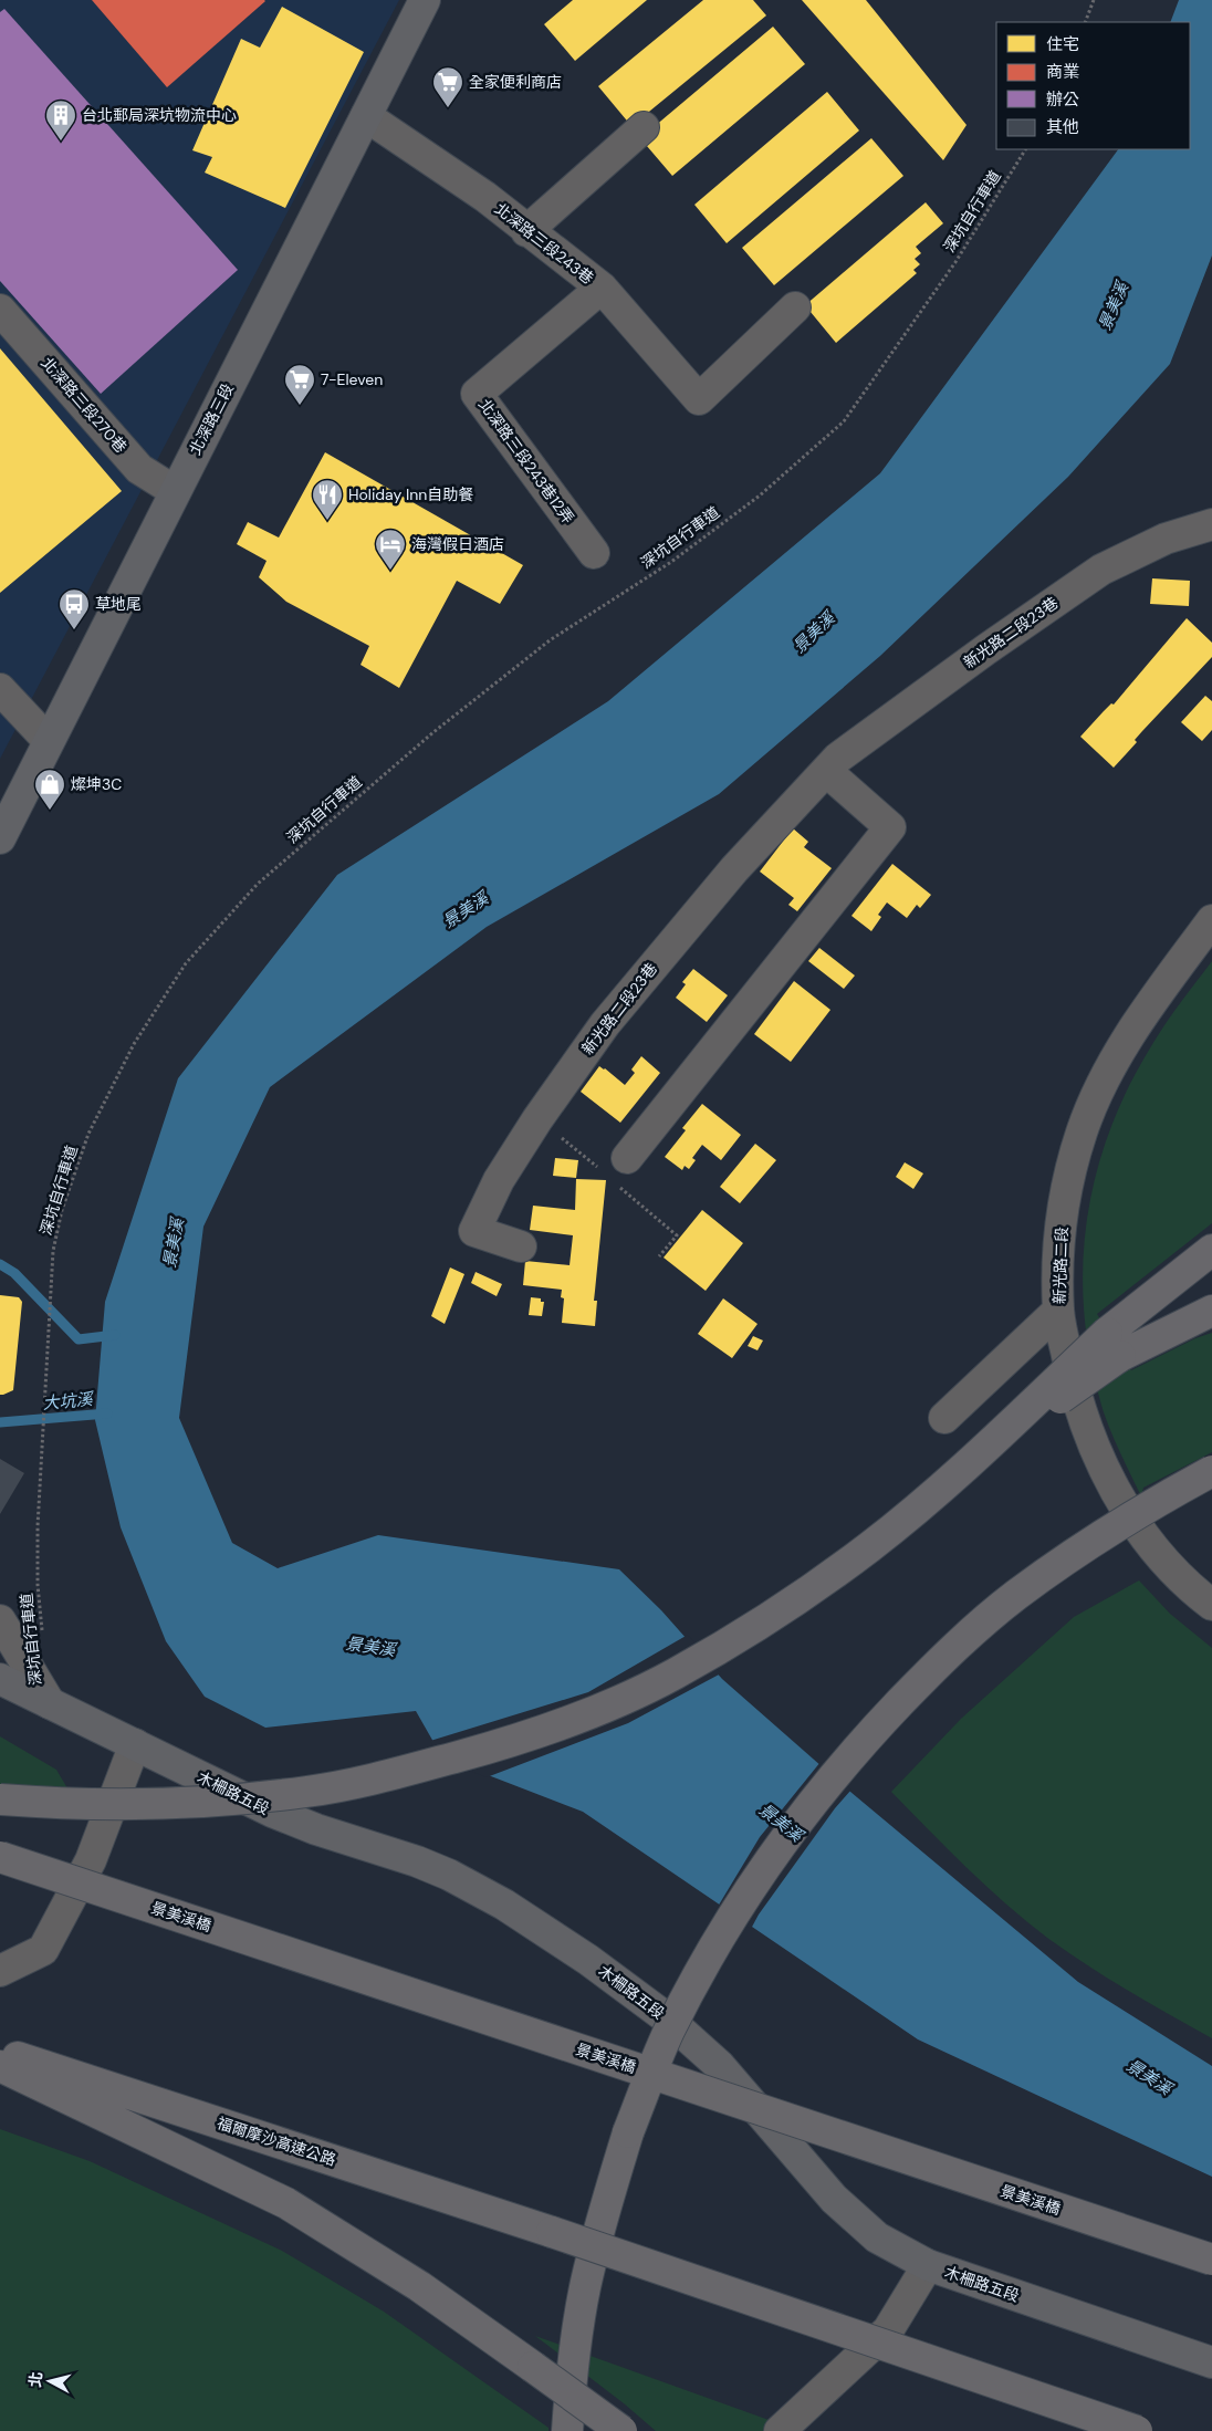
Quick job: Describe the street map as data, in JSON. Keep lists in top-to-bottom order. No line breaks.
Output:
{"streets":{"highway":["景美溪橋","福爾摩沙高速公路"],"main road":["北深路三段","木柵路五段"],"street":["北深路三段243巷","北深路三段270巷","北深路三段243巷12弄","新光路二段23巷","新光路二段"],"path":["深坑自行車道"]},"crossings":[["北深路三段243巷","北深路三段"],["北深路三段243巷","北深路三段243巷12弄"],["北深路三段270巷","北深路三段"]],"water":["景美溪","大坑溪"],"places":{"supermarket":["全家便利商店","7-Eleven"],"building":["台北郵局深坑物流中心"],"restaurant":["Holiday Inn自助餐"],"hotel":["海灣假日酒店"],"bus stop":["草地尾"],"shop":["燦坤3C"]},"legend":["住宅","商業","辦公","其他"],"north":"left"}
